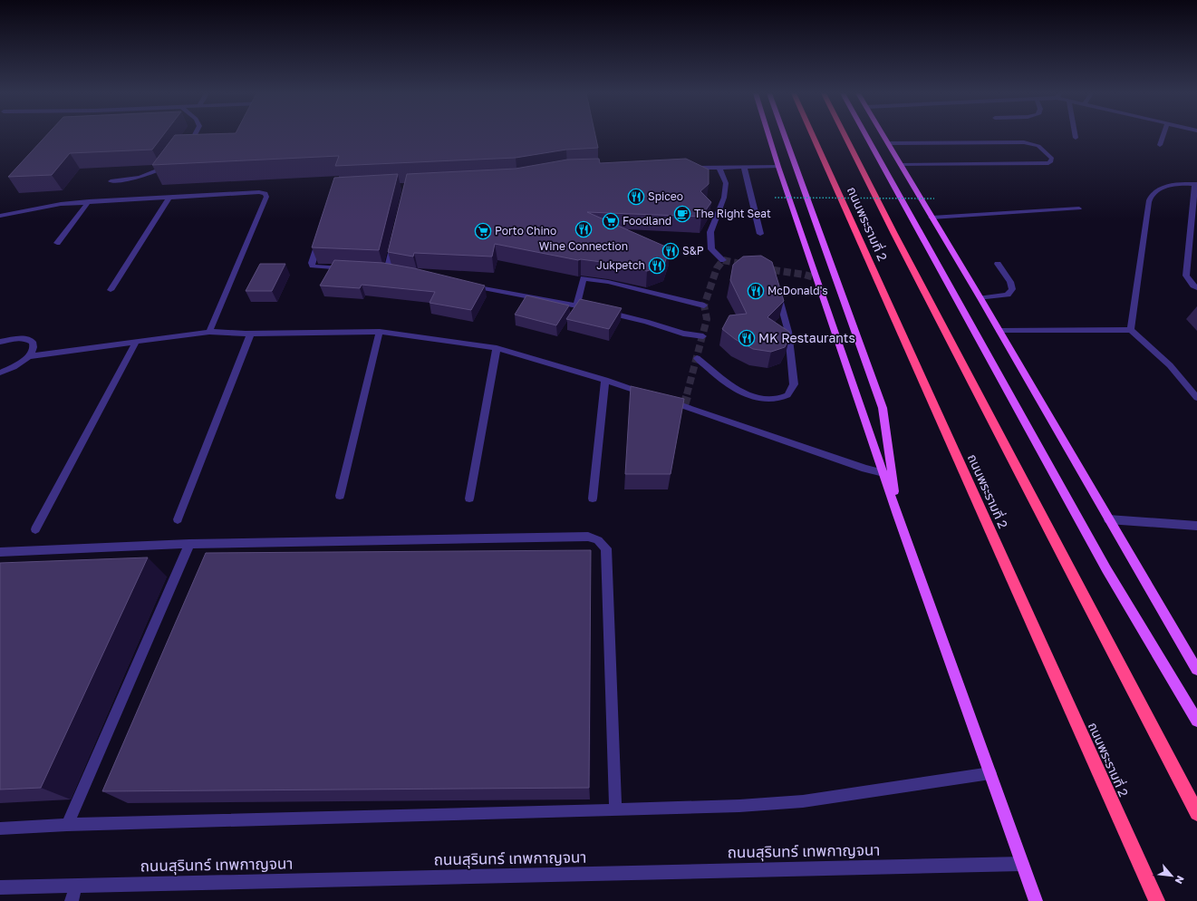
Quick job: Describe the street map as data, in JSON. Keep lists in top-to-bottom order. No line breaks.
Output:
{"streets":{"highway":["ถนนพระรามที่ 2"],"street":["ถนนสุรินทร์ เทพกาญจนา"]},"places":{"restaurant":["Spiceo","Wine Connection","S&P","Jukpetch","McDonald's","MK Restaurants"],"cafe":["The Right Seat"],"supermarket":["Foodland","Porto Chino"]},"north":"bottom right"}
